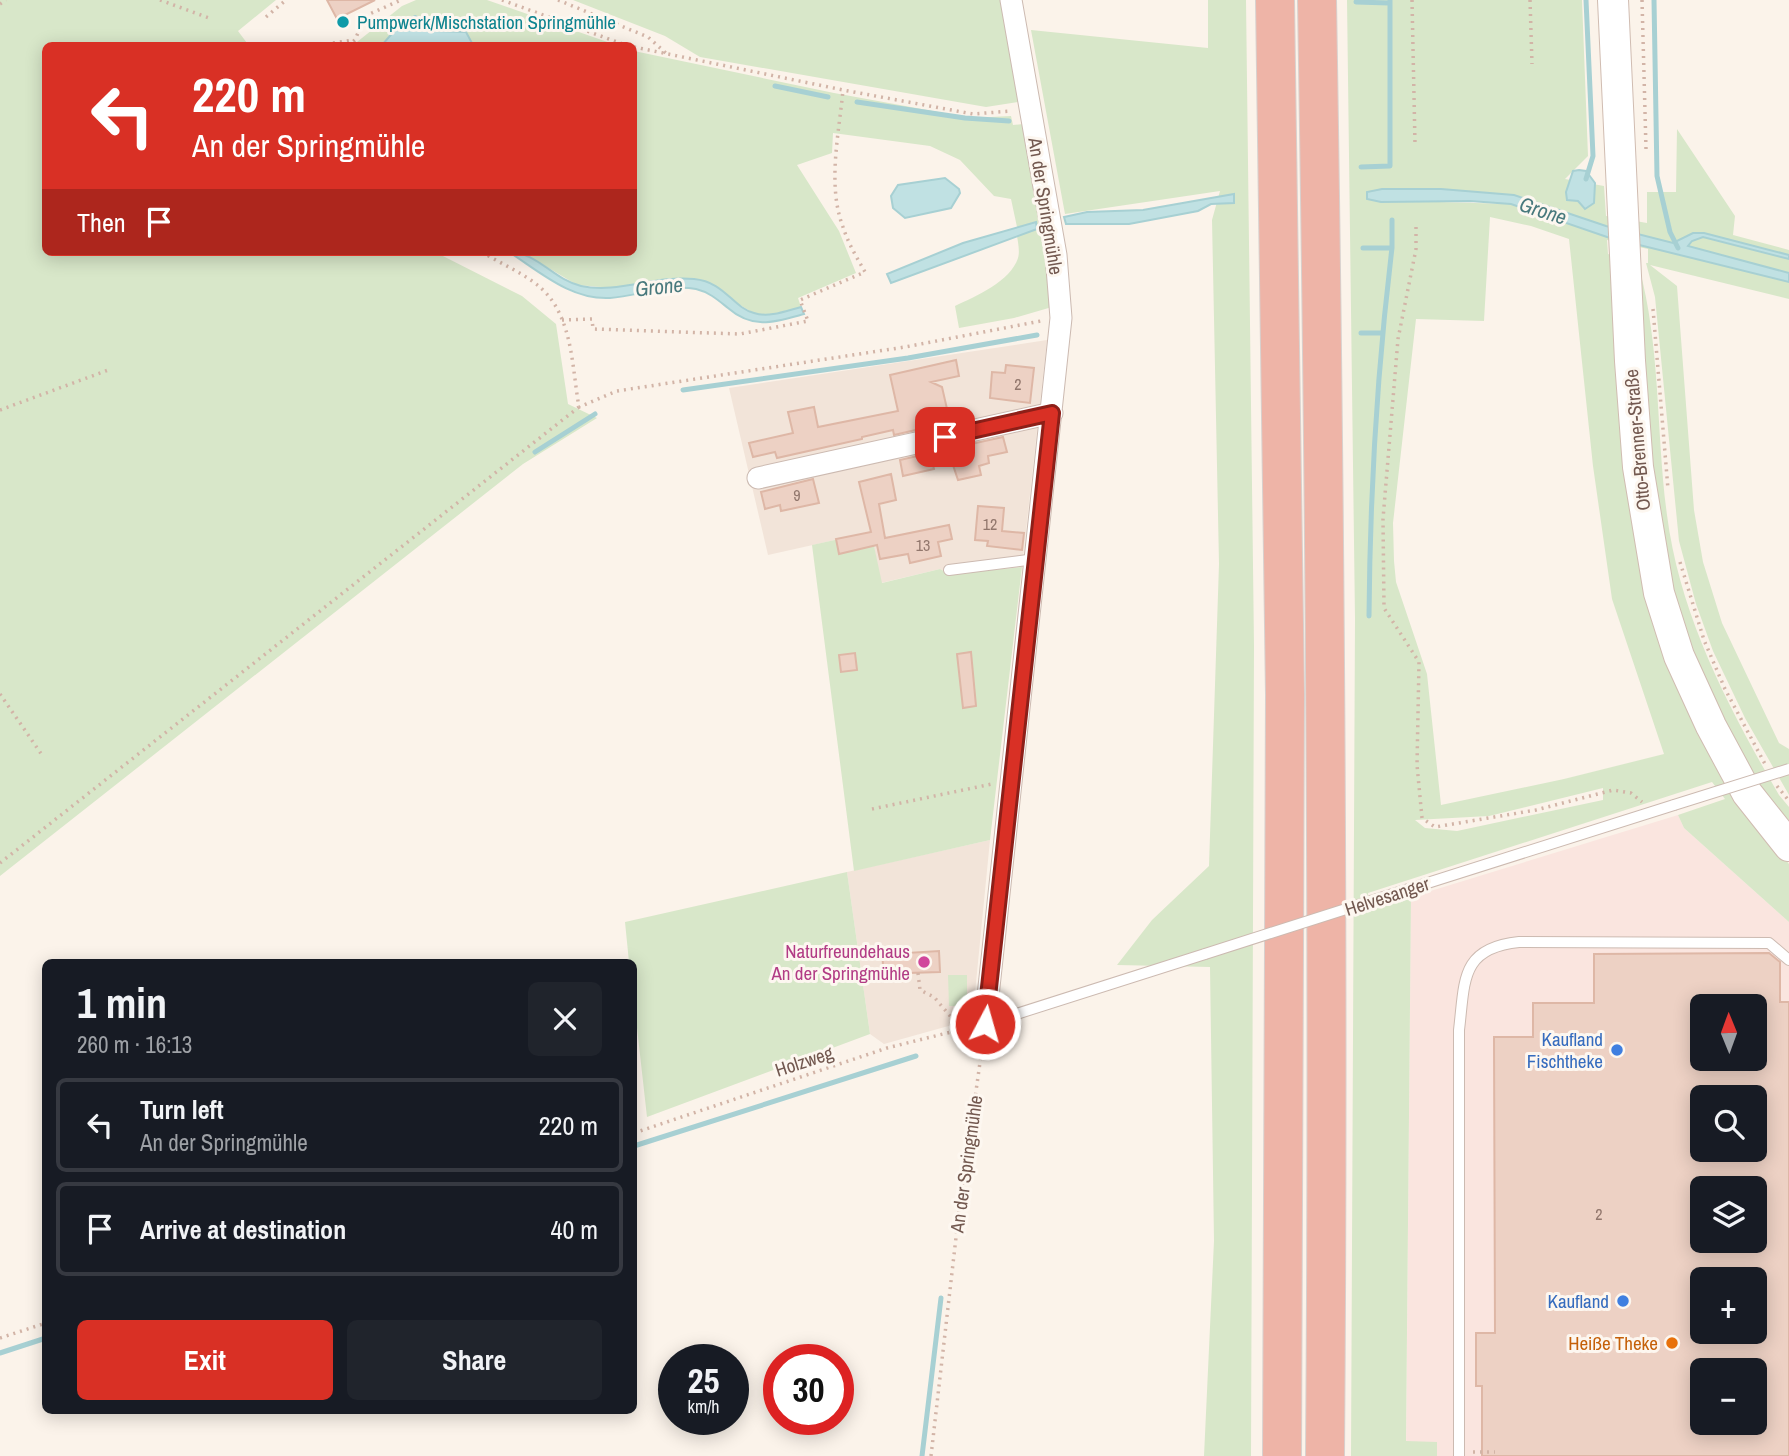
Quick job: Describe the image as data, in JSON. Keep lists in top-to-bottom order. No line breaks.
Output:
{"streets":{"main road":["Otto-Brenner-Straße"],"street":["An der Springmühle"],"lane":["Helvesanger"],"path":["Holzweg"]},"crossings":[["An der Springmühle","Helvesanger"],["An der Springmühle","Holzweg"],["Helvesanger","Holzweg"]],"water":["Grone"],"places":["Pumpwerk/Mischstation Springmühle","Naturfreundehaus An der Springmühle","Kaufland Fischtheke","Kaufland","Heiße Theke"],"house_numbers":["2","9","12","13","2"],"north":"top","page":{"turn":["220 m","An der Springmühle"],"then":"Then","heading":["1 min","260 m · 16:13"],"map_buttons":["+","−"],"list":[{"name":"Turn left","note":"An der Springmühle","value":"220 m"},{"name":"Arrive at destination","value":"40 m"}],"buttons":["Exit","Share"],"speed":"25 km/h","limit":"30"}}
